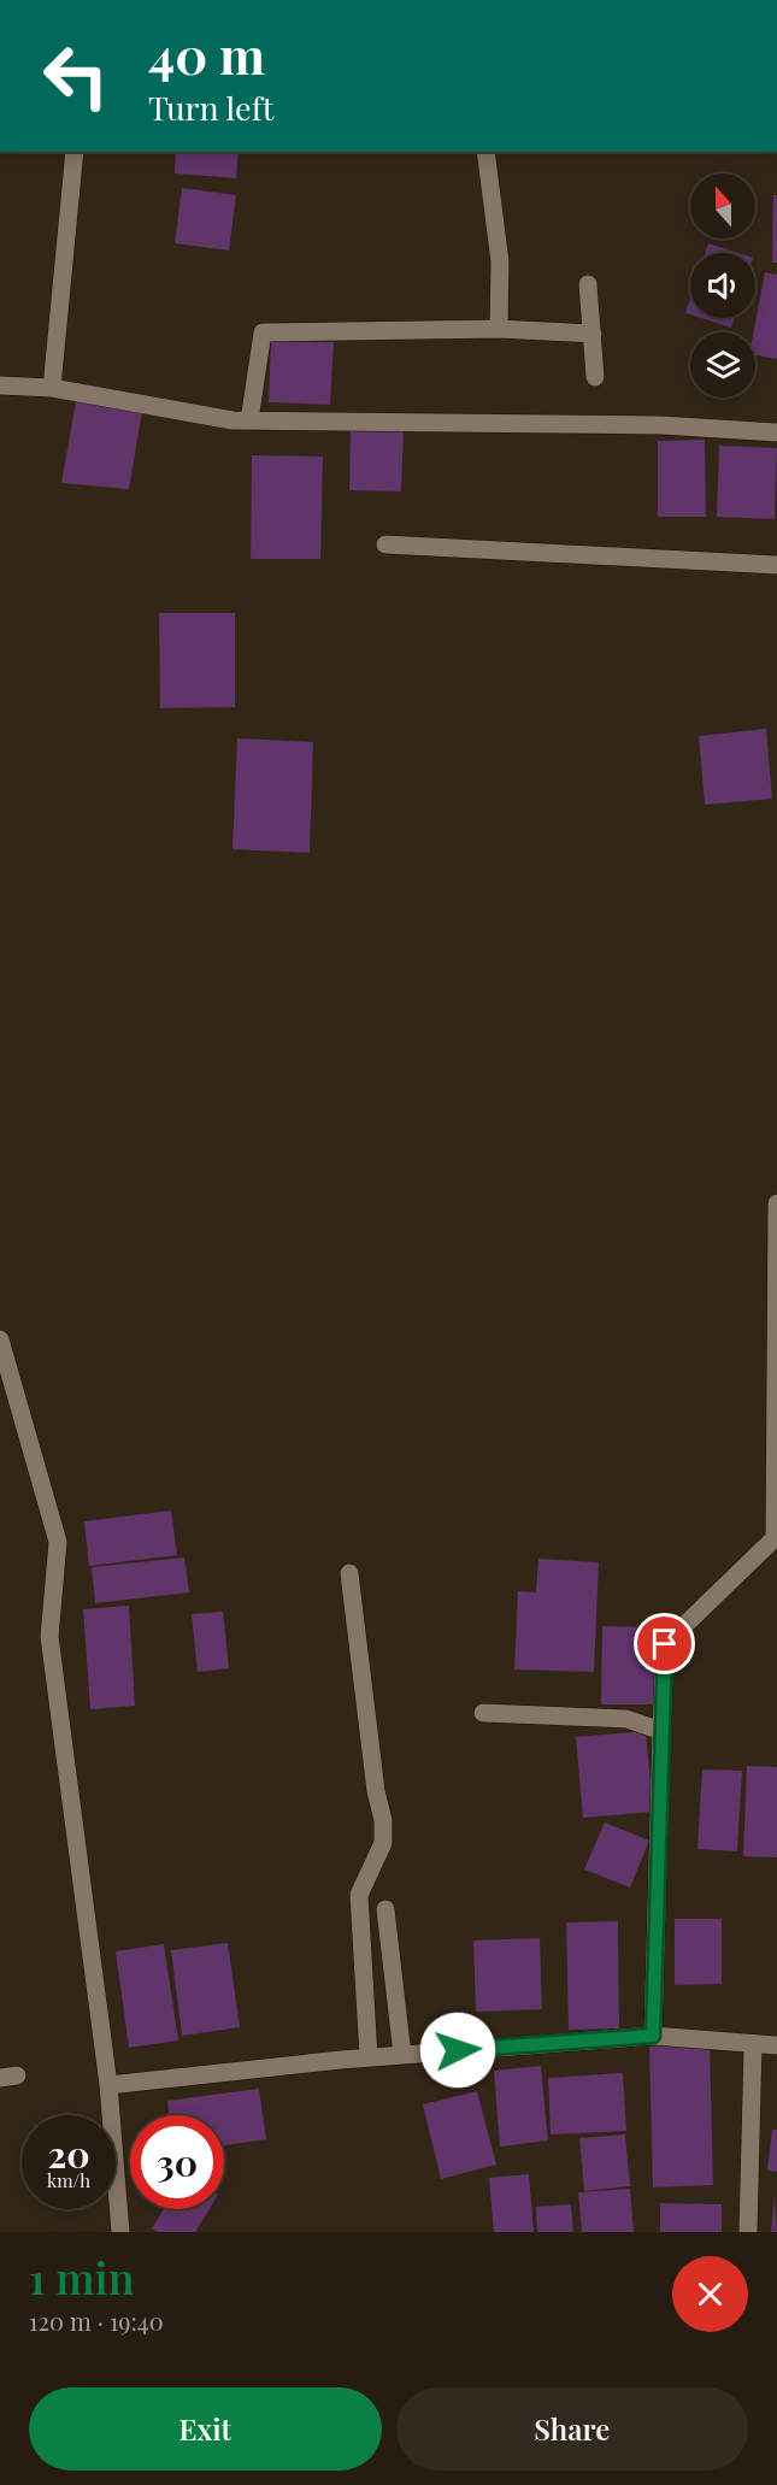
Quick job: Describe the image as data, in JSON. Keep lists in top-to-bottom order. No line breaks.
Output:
{"north":"top","page":{"turn":["40 m","Turn left"],"speed":"20 km/h","limit":"30","heading":["1 min","120 m · 19:40"],"buttons":["Exit","Share"]}}
